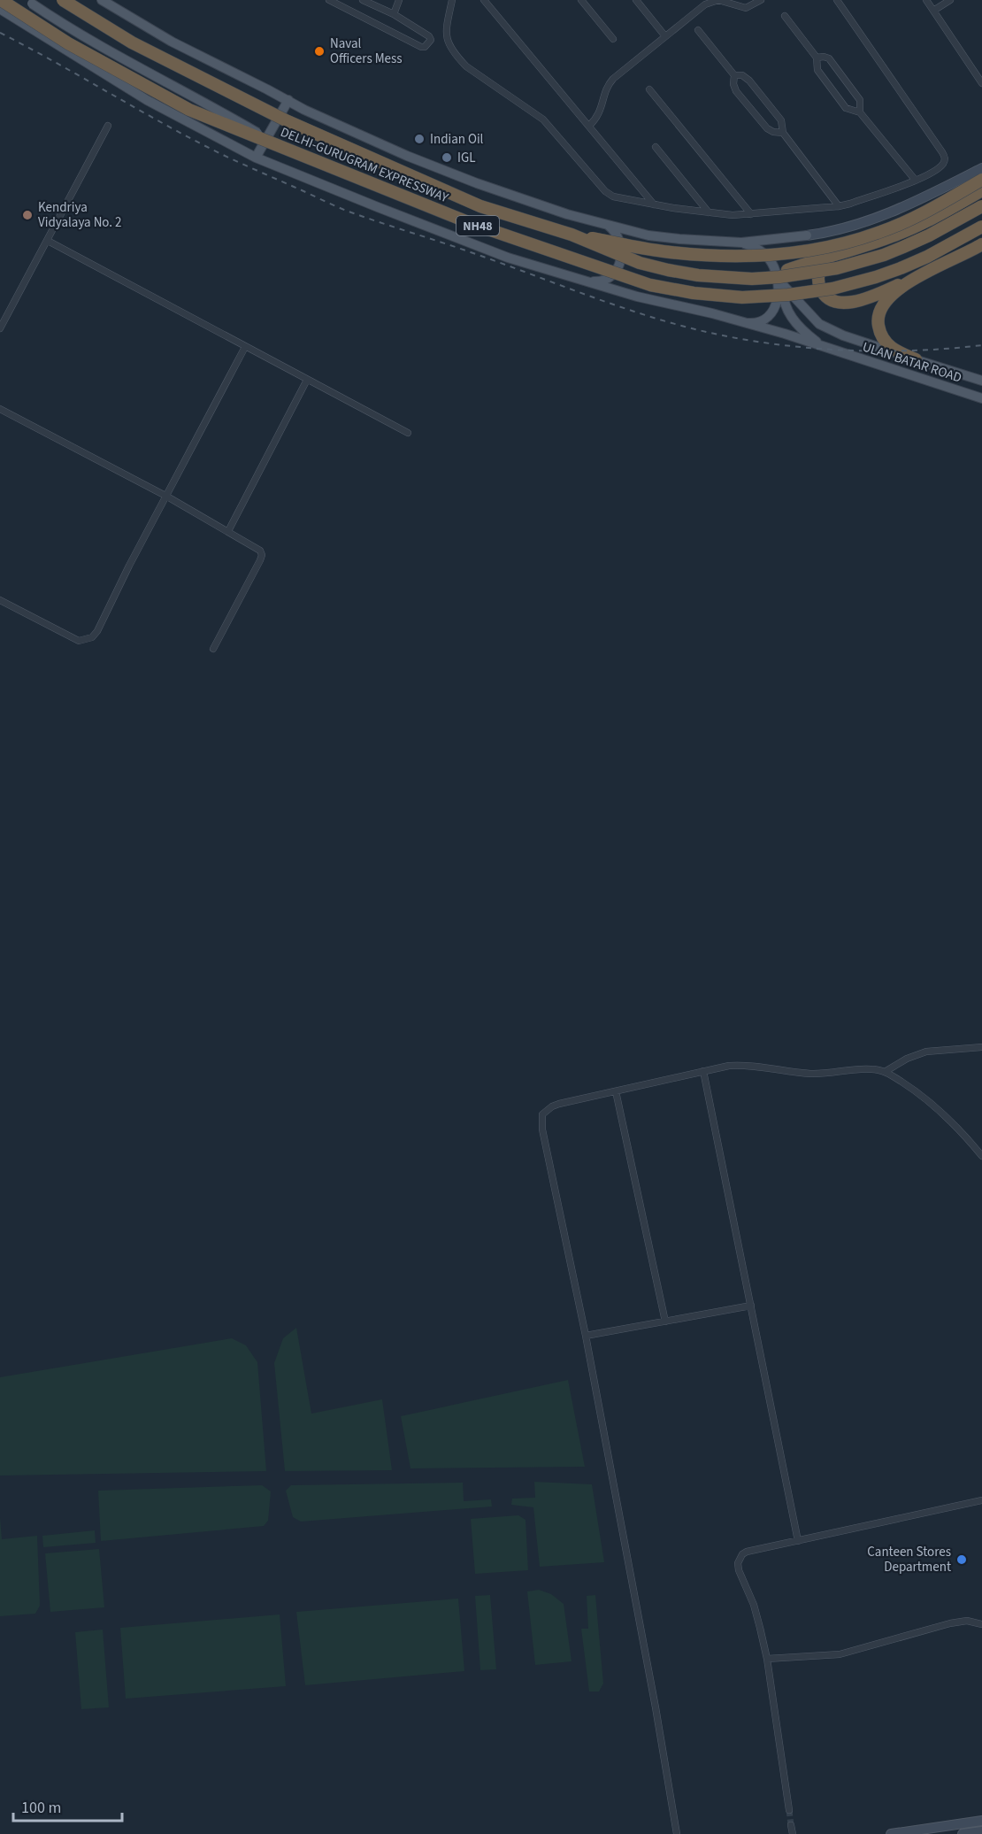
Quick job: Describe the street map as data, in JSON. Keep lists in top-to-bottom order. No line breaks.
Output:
{"streets":{"highway":["DELHI-GURUGRAM EXPRESSWAY","NH48"],"main road":["ULAN BATAR ROAD"]},"places":["Naval Officers Mess","Indian Oil","IGL","Kendriya Vidyalaya No. 2","Canteen Stores Department"],"scale_bar":"100 m"}
